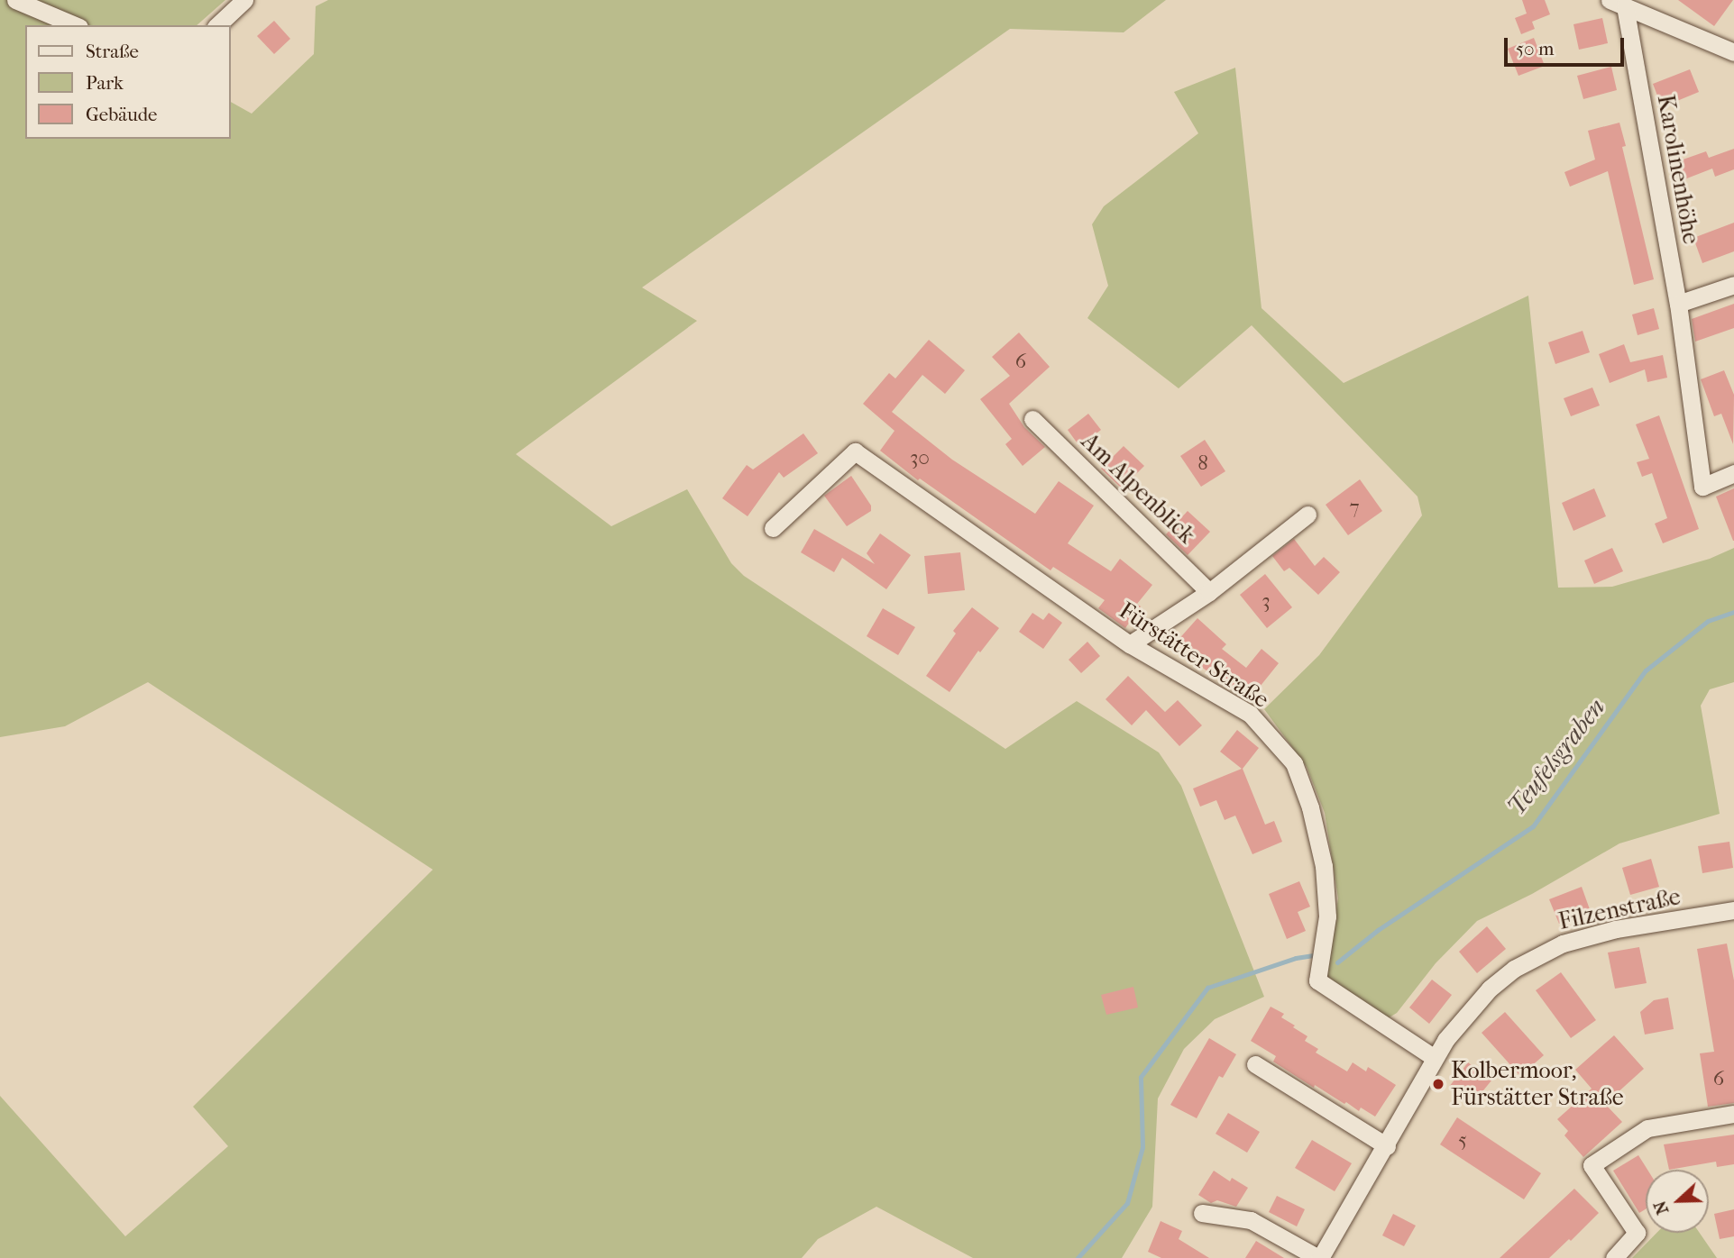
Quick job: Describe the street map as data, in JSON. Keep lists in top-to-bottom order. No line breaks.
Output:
{"streets":{"street":["Karolinenhöhe","Am Alpenblick","Fürstätter Straße","Filzenstraße"]},"crossings":[["Fürstätter Straße","Filzenstraße"]],"water":["Teufelsgraben"],"places":["Kolbermoor, Fürstätter Straße"],"house_numbers":["6","30","8","7","3","6","5"],"legend":["Straße","Park","Gebäude"],"scale_bar":"50 m","north":"left"}
